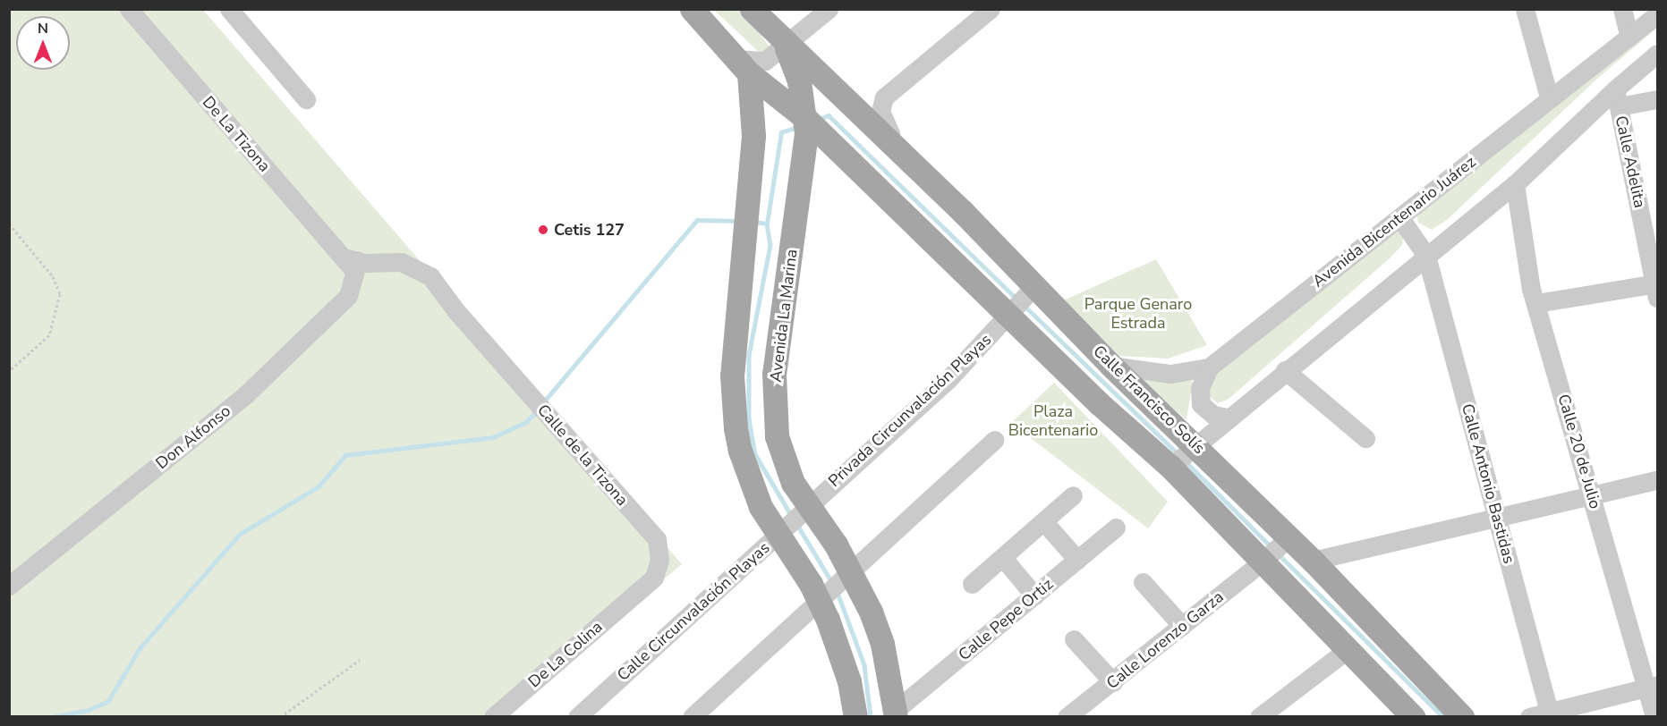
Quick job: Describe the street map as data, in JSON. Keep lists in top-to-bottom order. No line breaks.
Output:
{"streets":{"main road":["Avenida La Marina","Calle Francisco Solís"],"street":["De La Tizona","Calle Adelita","Avenida Bicentenario Juárez","Privada Circunvalación Playas","Don Alfonso","Calle 20 de Julio","Calle de la Tizona","Calle Antonio Bastidas","Calle Circunvalación Playas","Calle Pepe Ortiz","Calle Lorenzo Garza","De La Colina"]},"crossings":[["De La Tizona","Don Alfonso"],["De La Tizona","Calle de la Tizona"],["Avenida Bicentenario Juárez","Calle Francisco Solís"],["Avenida Bicentenario Juárez","Calle Antonio Bastidas"],["Avenida La Marina","Calle Francisco Solís"],["Avenida La Marina","Privada Circunvalación Playas"],["Avenida La Marina","Calle Circunvalación Playas"],["Avenida La Marina","Calle Pepe Ortiz"],["Calle Francisco Solís","Privada Circunvalación Playas"],["Calle Francisco Solís","Calle Lorenzo Garza"],["Privada Circunvalación Playas","Calle Circunvalación Playas"],["Don Alfonso","Calle de la Tizona"],["Calle de la Tizona","De La Colina"]],"parks":["Parque Genaro Estrada","Plaza Bicentenario"],"places":["Cetis 127"],"north":"top"}
